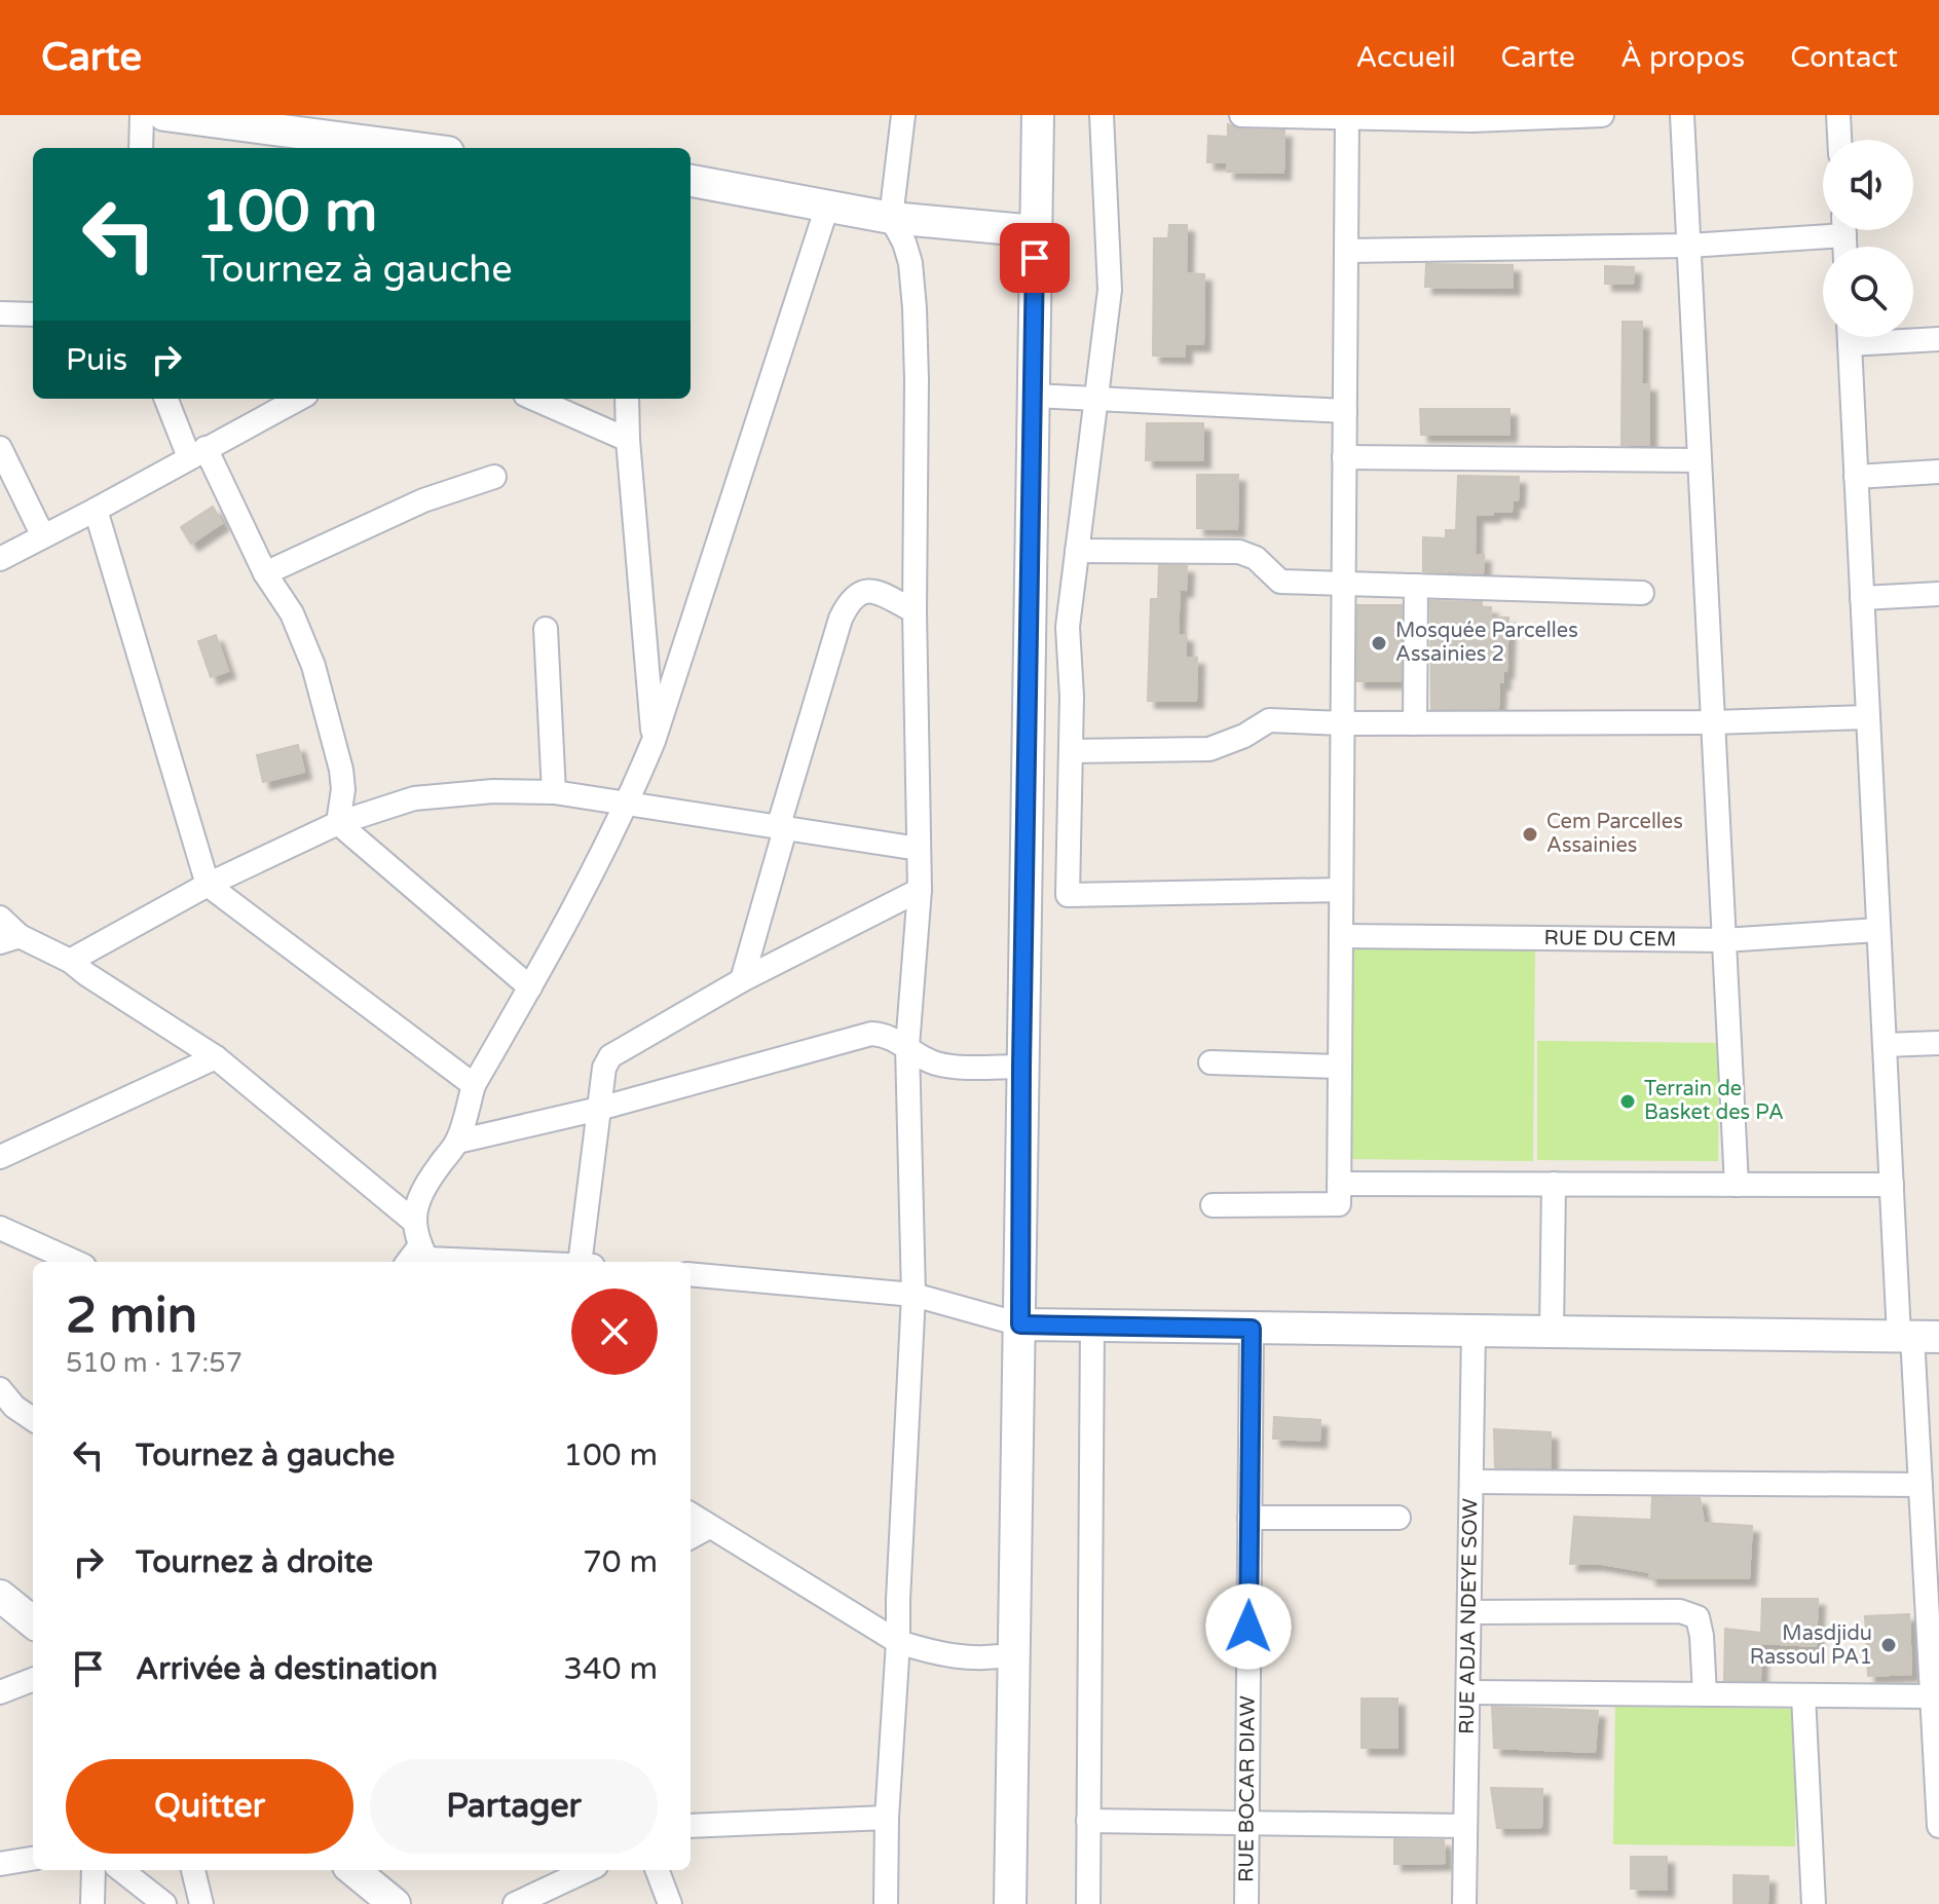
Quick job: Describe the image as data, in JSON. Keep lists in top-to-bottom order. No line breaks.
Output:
{"streets":{"street":["RUE DU CEM","RUE ADJA NDEYE SOW","RUE BOCAR DIAW"]},"places":["Mosquée Parcelles Assainies 2","Cem Parcelles Assainies","Terrain de Basket des PA","Masdjidu Rassoul PA1"],"page":{"header":"Carte","nav":["Accueil","Carte","À propos","Contact"],"turn":["100 m","Tournez à gauche"],"then":"Puis","heading":["2 min","510 m · 17:57"],"list":[{"name":"Tournez à gauche","value":"100 m"},{"name":"Tournez à droite","value":"70 m"},{"name":"Arrivée à destination","value":"340 m"}],"buttons":["Quitter","Partager"]}}
